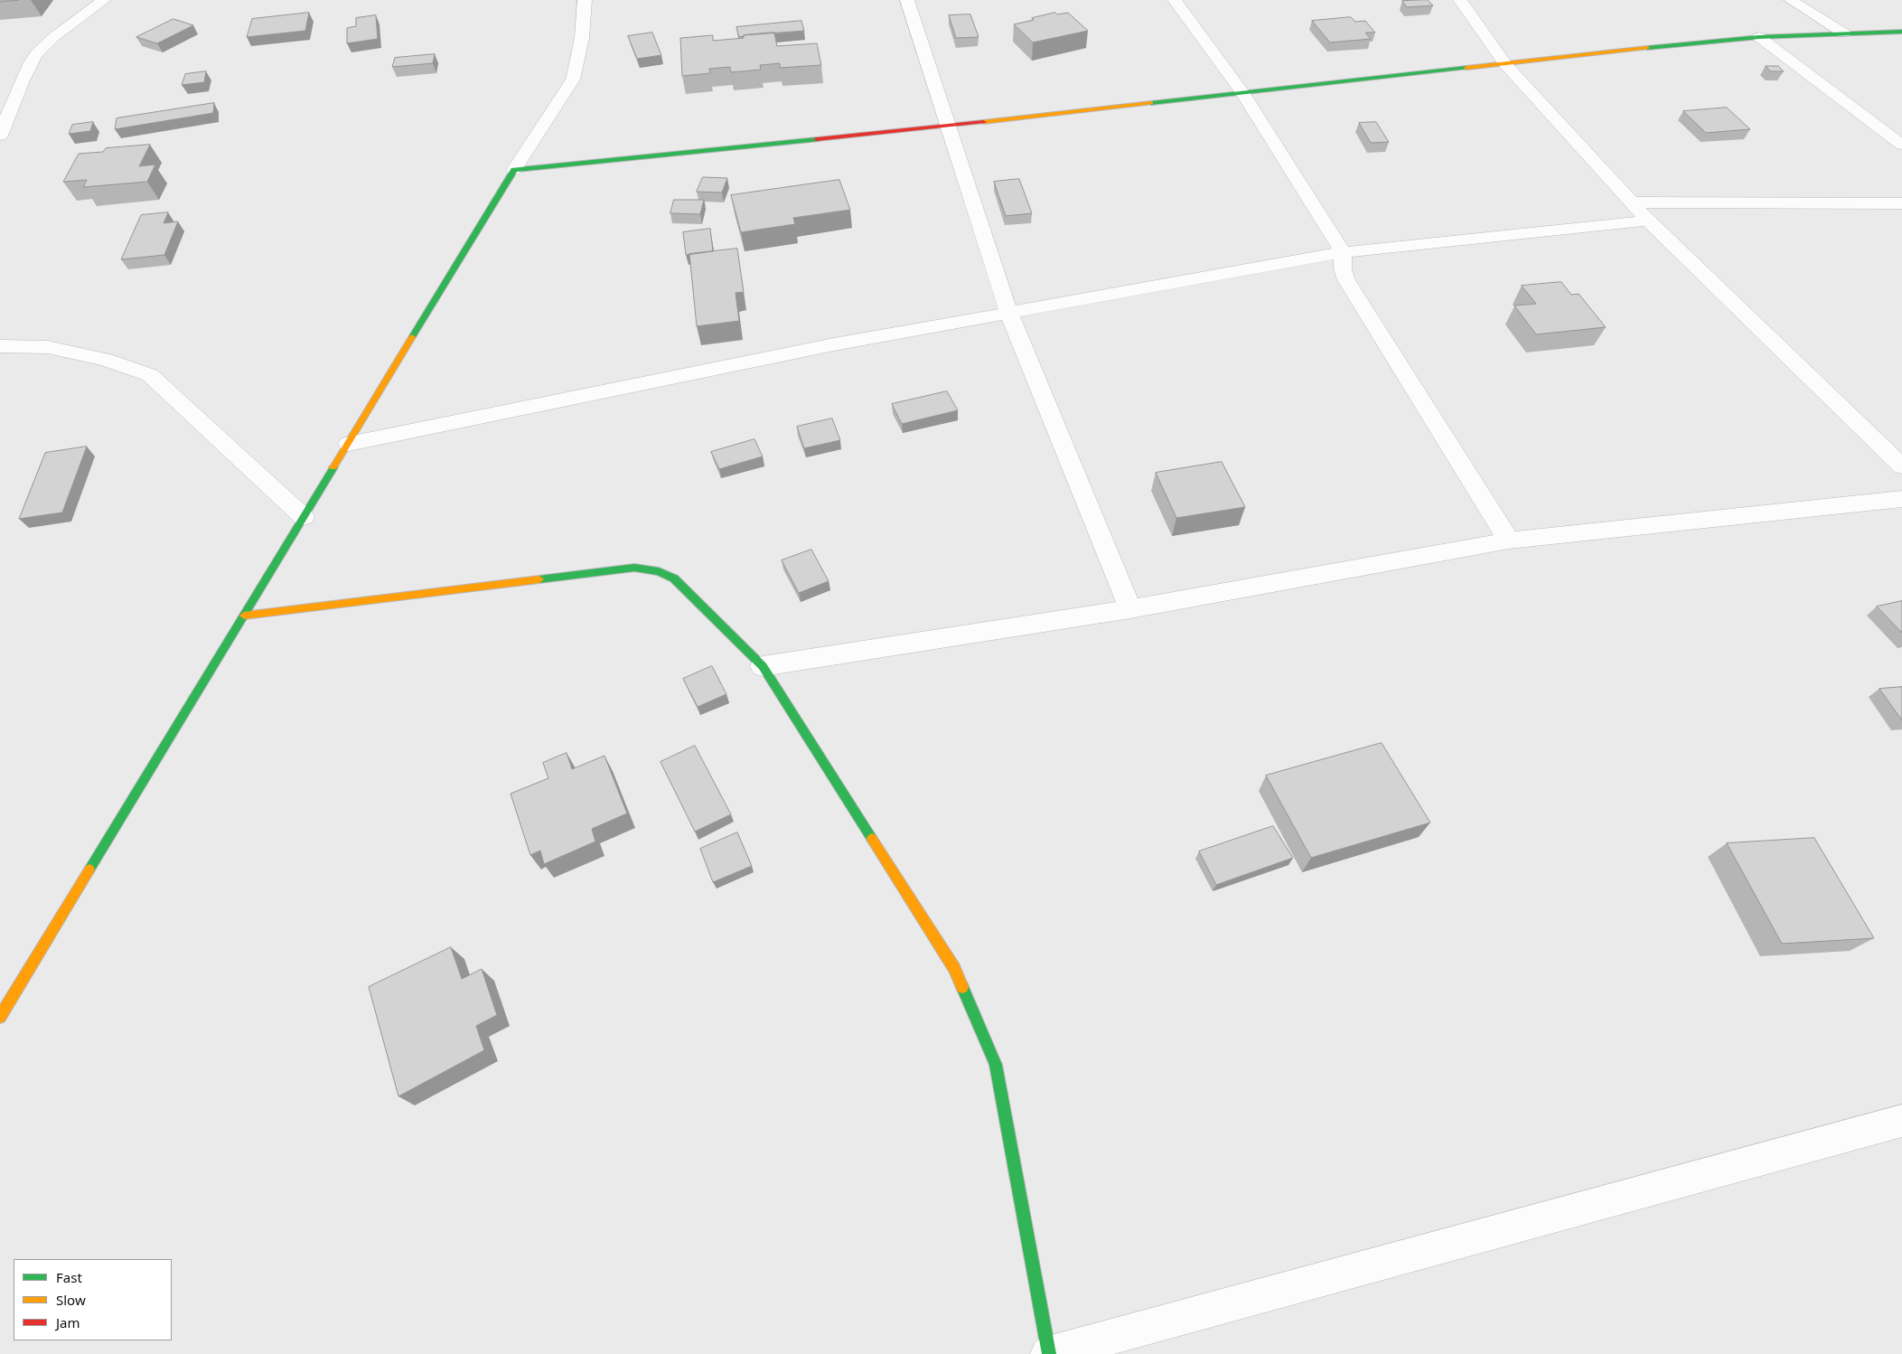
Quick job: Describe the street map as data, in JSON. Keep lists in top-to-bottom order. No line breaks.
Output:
{"legend":["Fast","Slow","Jam"]}
